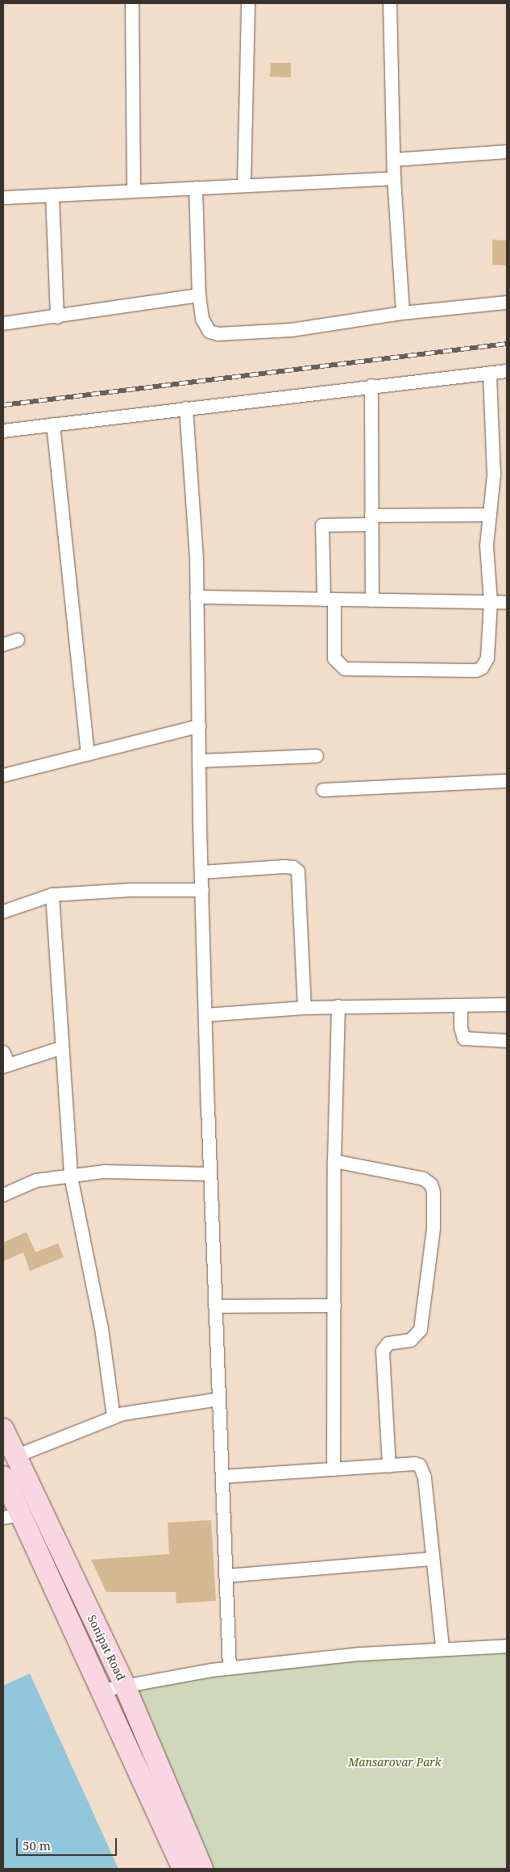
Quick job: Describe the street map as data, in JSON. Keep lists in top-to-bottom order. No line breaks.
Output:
{"streets":{"main road":["Sonipat Road"]},"parks":["Mansarovar Park"],"scale_bar":"50 m"}
